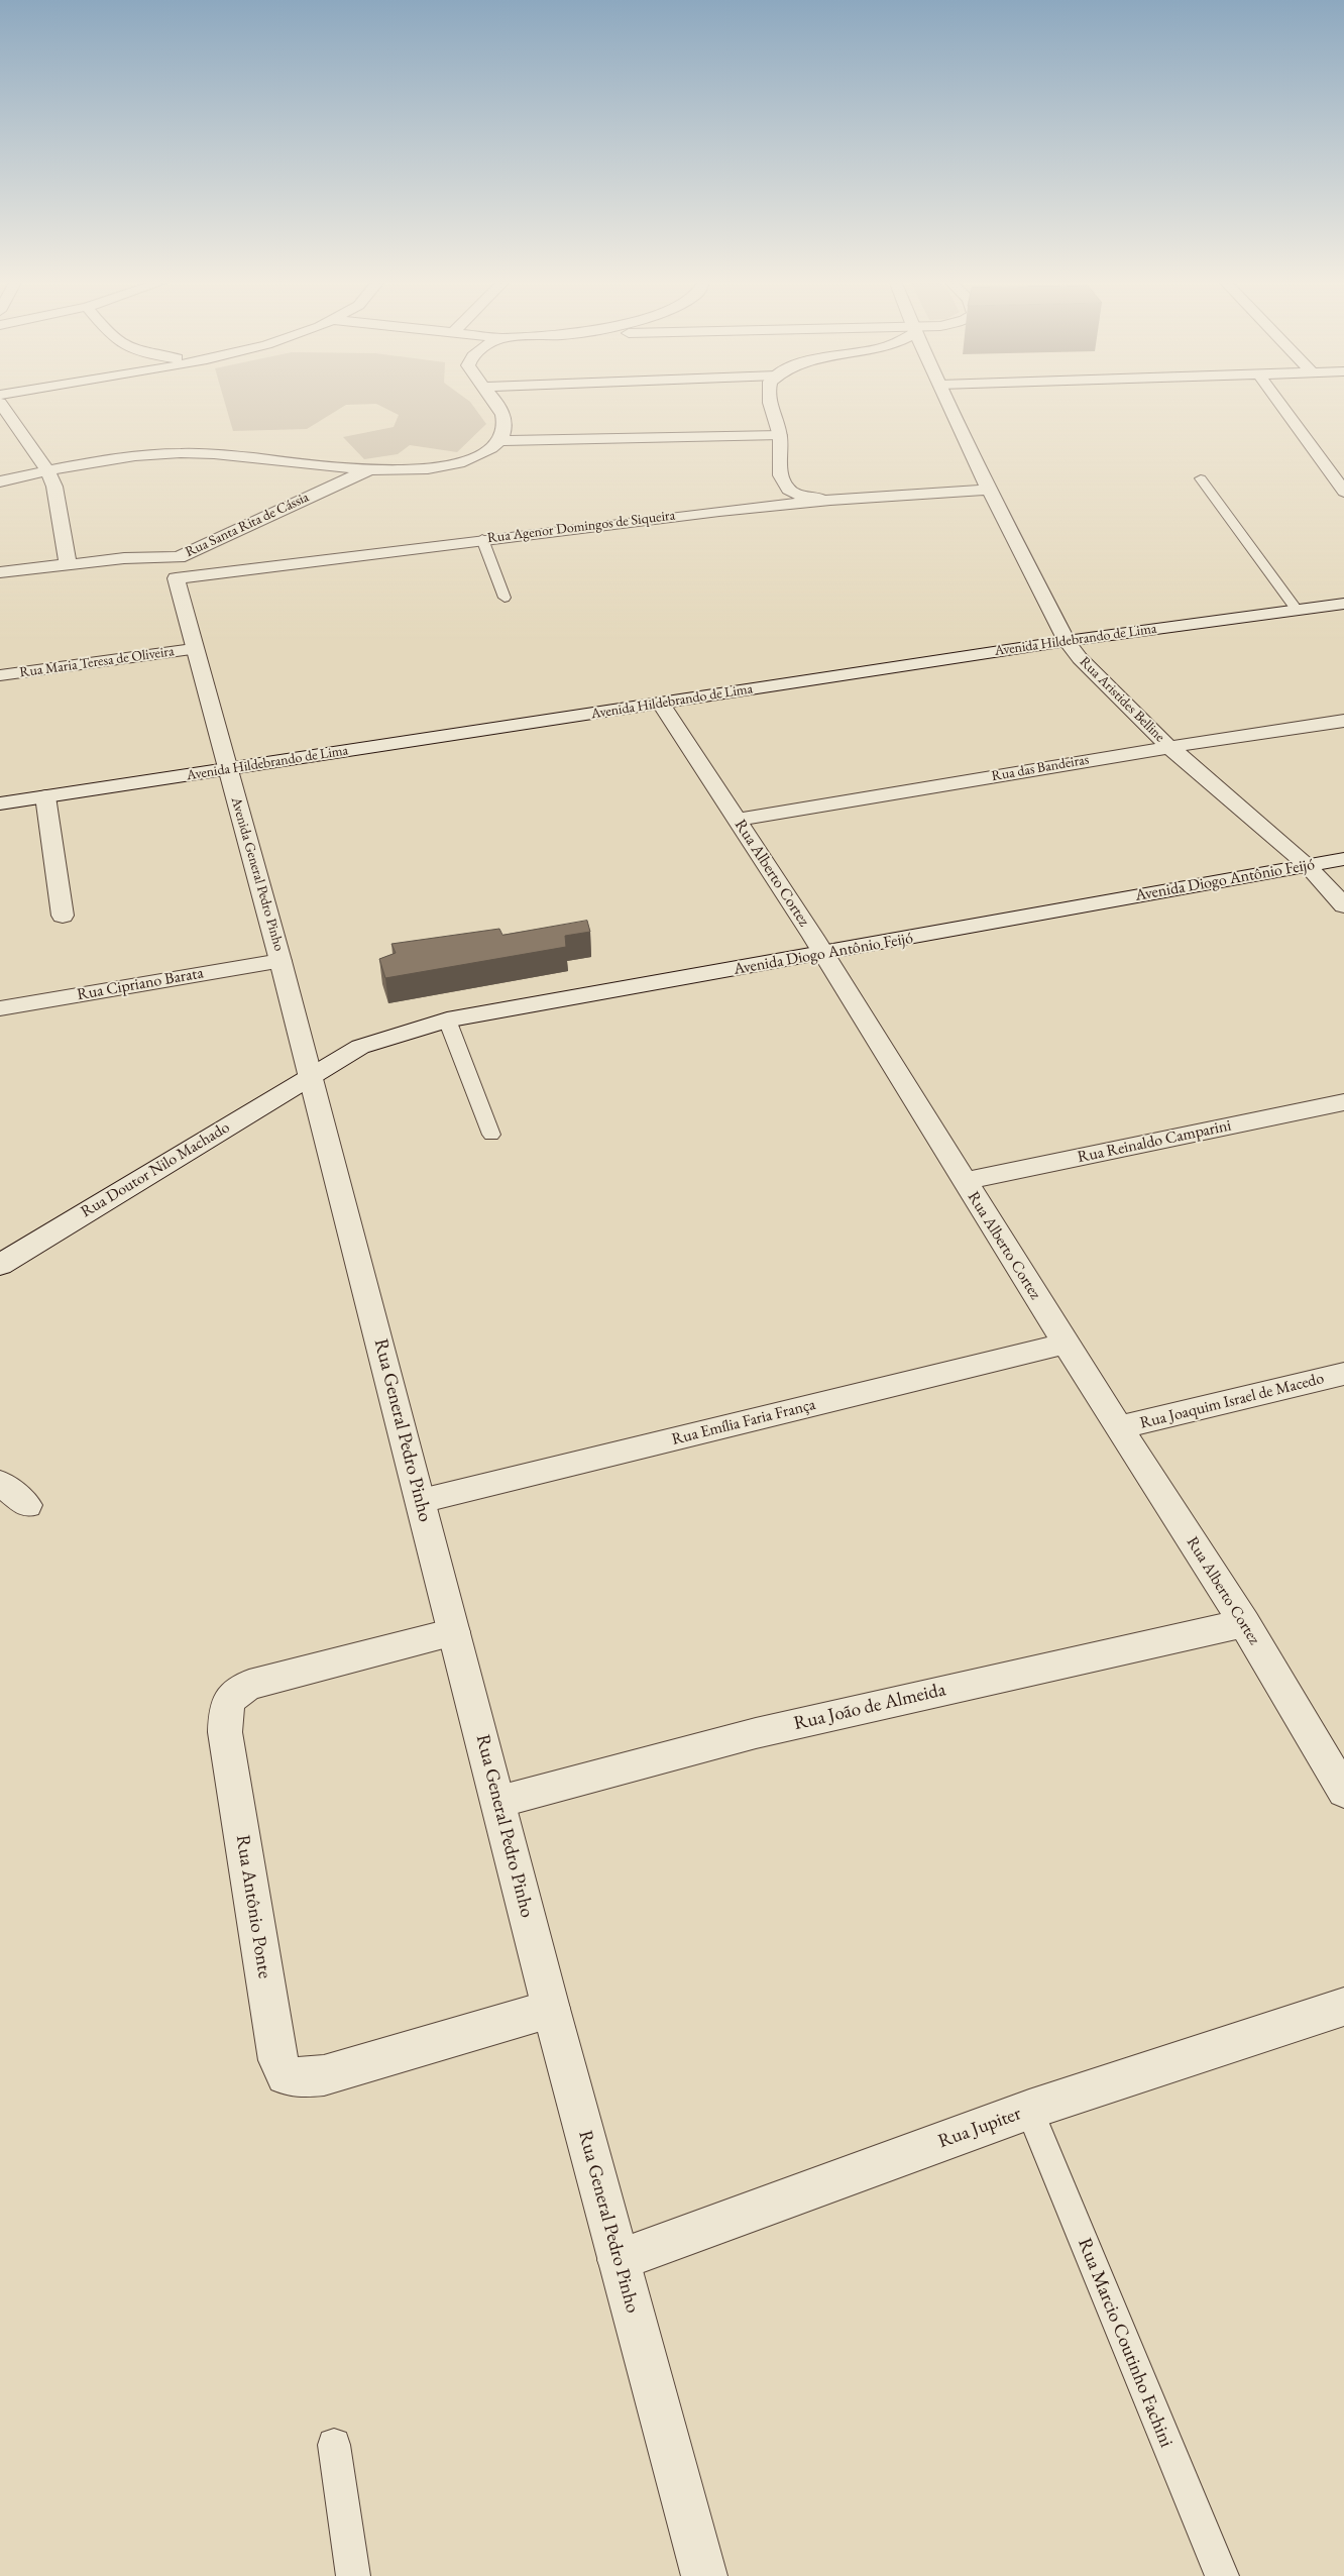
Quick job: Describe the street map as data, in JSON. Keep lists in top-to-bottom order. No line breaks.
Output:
{"streets":{"street":["Rua Santa Rita de Cássia","Rua Agenor Domingos de Siqueira","Avenida Hildebrando de Lima","Rua Maria Teresa de Oliveira","Rua Aristides Belline","Rua das Bandeiras","Rua Alberto Cortez","Avenida General Pedro Pinho","Avenida Diogo Antônio Feijó","Rua Cipriano Barata","Rua Reinaldo Camparini","Rua Doutor Nilo Machado","Rua Joaquim Israel de Macedo","Rua Emília Faria França","Rua General Pedro Pinho","Rua João de Almeida","Rua Antônio Ponte","Rua Jupiter"],"lane":["Rua Marcio Coutinho Fachini"]},"crossings":[["Rua Santa Rita de Cássia","Avenida General Pedro Pinho"],["Rua Agenor Domingos de Siqueira","Rua Aristides Belline"],["Rua Agenor Domingos de Siqueira","Avenida General Pedro Pinho"],["Avenida Hildebrando de Lima","Rua Aristides Belline"],["Avenida Hildebrando de Lima","Rua Alberto Cortez"],["Avenida Hildebrando de Lima","Avenida General Pedro Pinho"],["Rua Maria Teresa de Oliveira","Avenida General Pedro Pinho"],["Rua Aristides Belline","Rua das Bandeiras"],["Rua Aristides Belline","Avenida Diogo Antônio Feijó"],["Rua das Bandeiras","Rua Alberto Cortez"],["Rua Alberto Cortez","Avenida Diogo Antônio Feijó"],["Rua Alberto Cortez","Rua Reinaldo Camparini"],["Rua Alberto Cortez","Rua Joaquim Israel de Macedo"],["Rua Alberto Cortez","Rua Emília Faria França"],["Rua Alberto Cortez","Rua João de Almeida"],["Avenida General Pedro Pinho","Avenida Diogo Antônio Feijó"],["Avenida General Pedro Pinho","Rua Cipriano Barata"],["Avenida General Pedro Pinho","Rua Doutor Nilo Machado"],["Avenida General Pedro Pinho","Rua General Pedro Pinho"],["Avenida Diogo Antônio Feijó","Rua Doutor Nilo Machado"],["Avenida Diogo Antônio Feijó","Rua General Pedro Pinho"],["Rua Doutor Nilo Machado","Rua General Pedro Pinho"],["Rua Emília Faria França","Rua General Pedro Pinho"],["Rua General Pedro Pinho","Rua João de Almeida"],["Rua General Pedro Pinho","Rua Antônio Ponte"],["Rua General Pedro Pinho","Rua Jupiter"],["Rua Jupiter","Rua Marcio Coutinho Fachini"]]}
